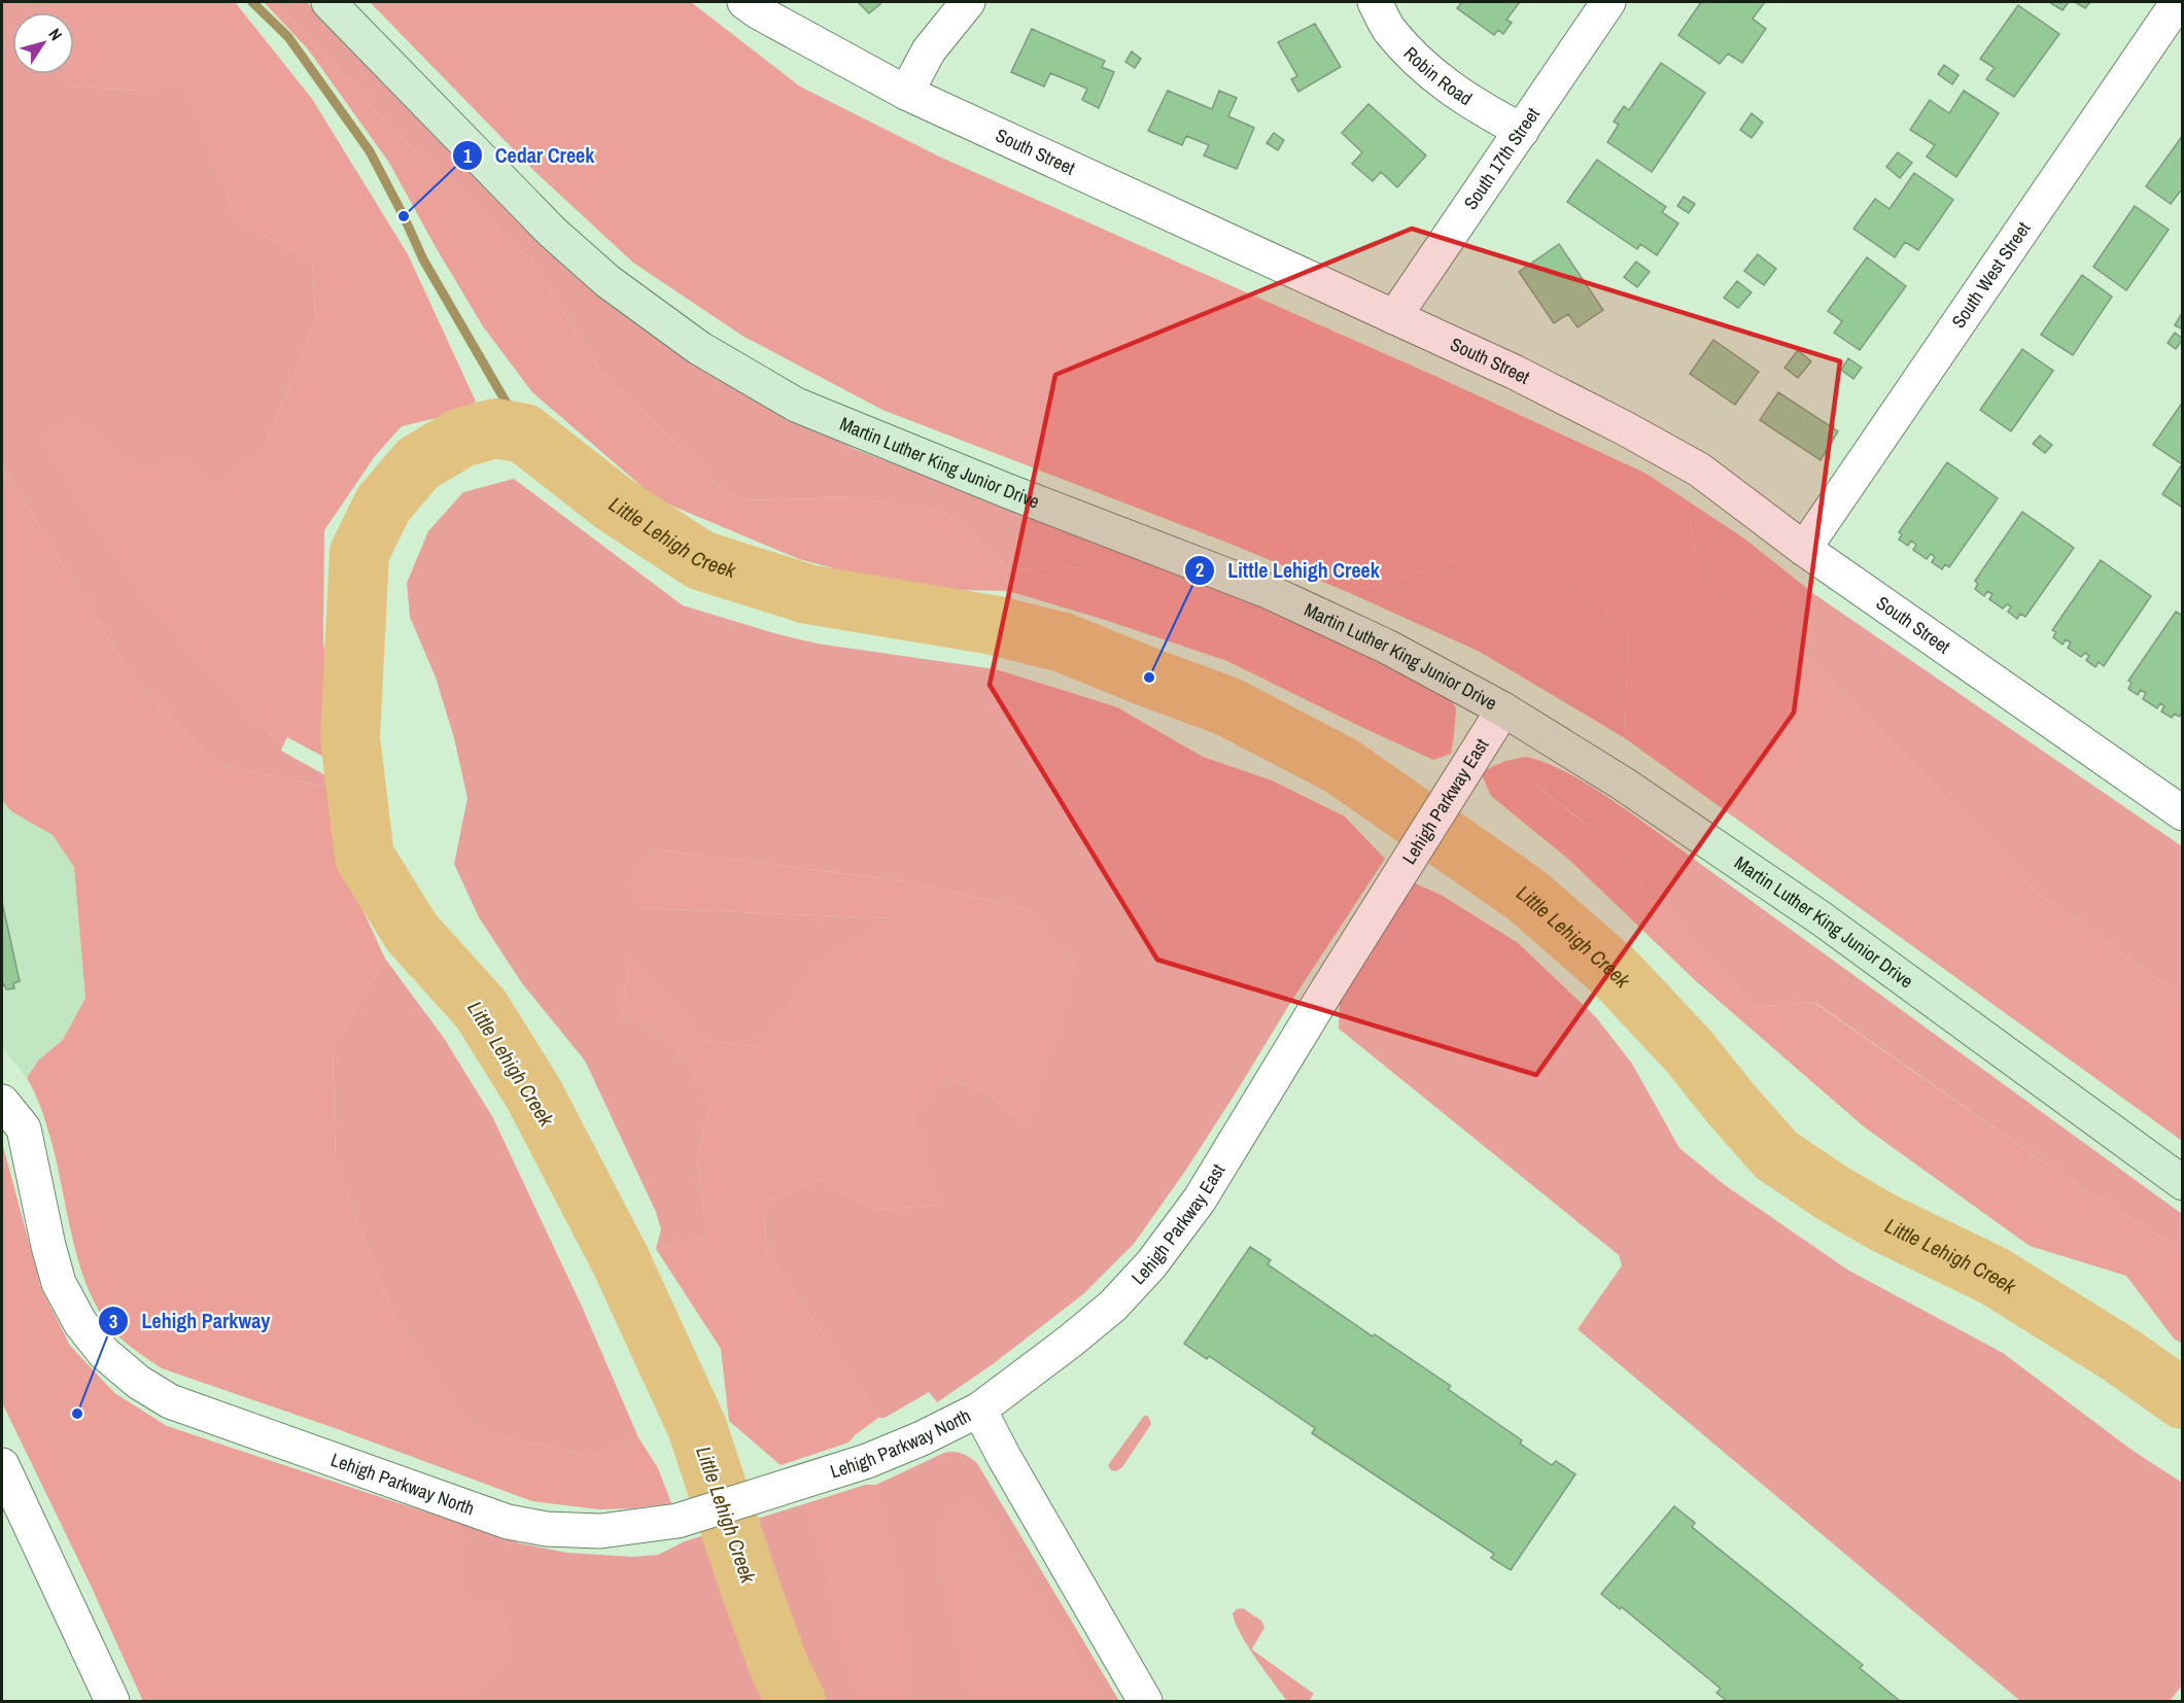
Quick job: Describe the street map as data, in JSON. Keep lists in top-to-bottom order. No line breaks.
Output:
{"streets":{"main road":["Martin Luther King Junior Drive"],"street":["Robin Road","South Street","South 17th Street","South West Street","Lehigh Parkway East","Lehigh Parkway North"]},"crossings":[["Robin Road","South 17th Street"],["South Street","South 17th Street"],["South Street","South West Street"],["Martin Luther King Junior Drive","Lehigh Parkway East"],["Lehigh Parkway East","Lehigh Parkway North"]],"water":["Little Lehigh Creek"],"places":["Cedar Creek","Little Lehigh Creek","Lehigh Parkway"],"north":"top right"}
